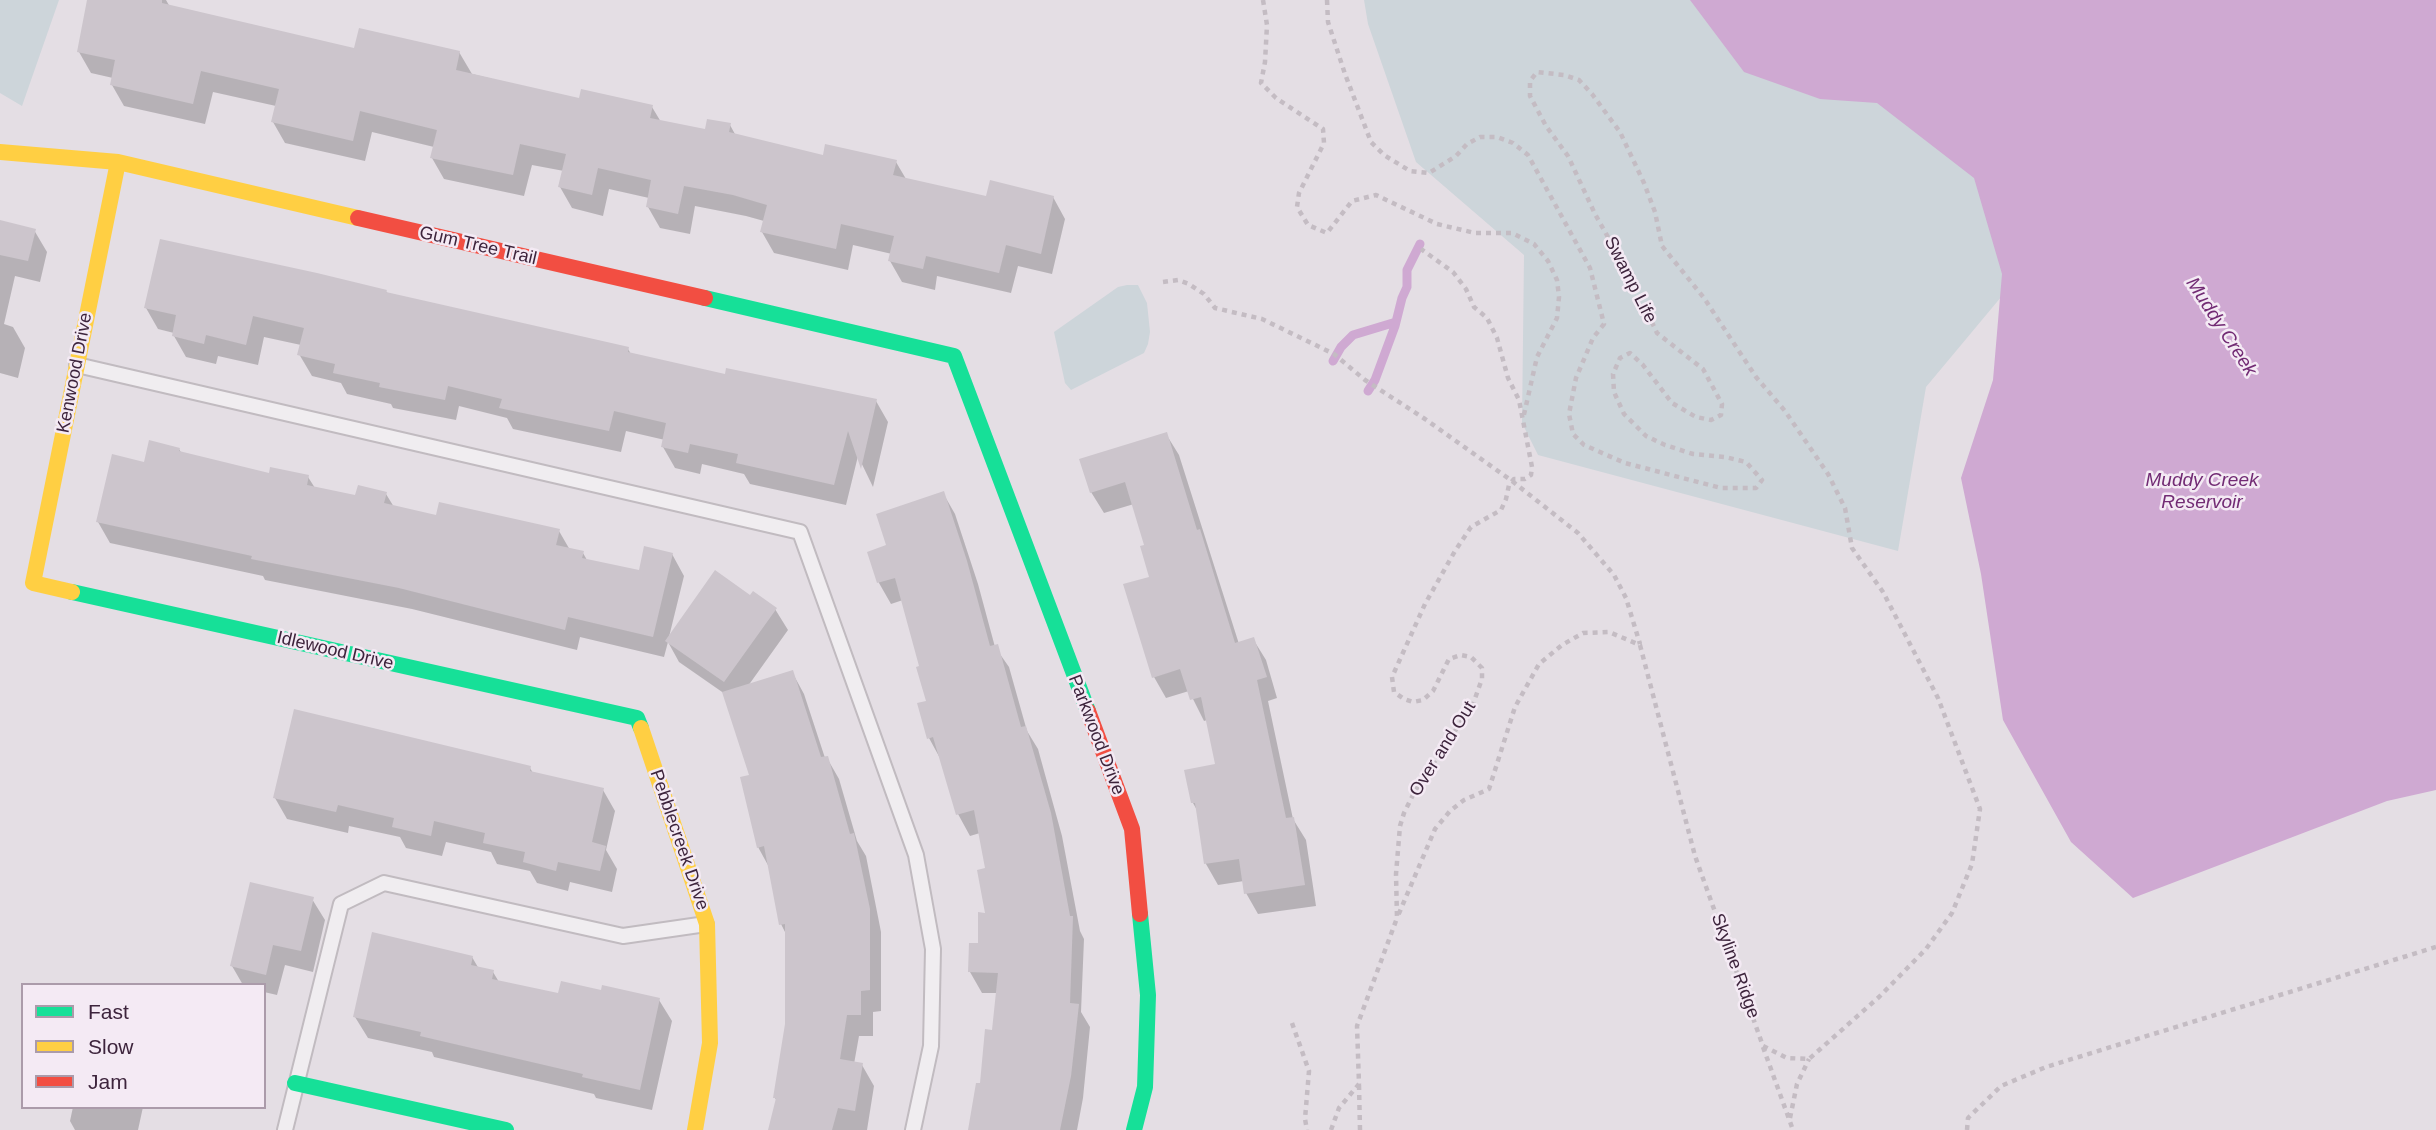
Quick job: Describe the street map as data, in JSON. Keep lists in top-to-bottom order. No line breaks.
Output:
{"streets":{"street":["Gum Tree Trail","Kenwood Drive","Idlewood Drive","Parkwood Drive","Pebblecreek Drive"],"path":["Swamp Life","Over and Out","Skyline Ridge"]},"crossings":[["Gum Tree Trail","Kenwood Drive"],["Gum Tree Trail","Parkwood Drive"],["Kenwood Drive","Idlewood Drive"],["Idlewood Drive","Pebblecreek Drive"],["Over and Out","Skyline Ridge"]],"water":["Muddy Creek","Muddy Creek Reservoir"],"legend":["Fast","Slow","Jam"]}
